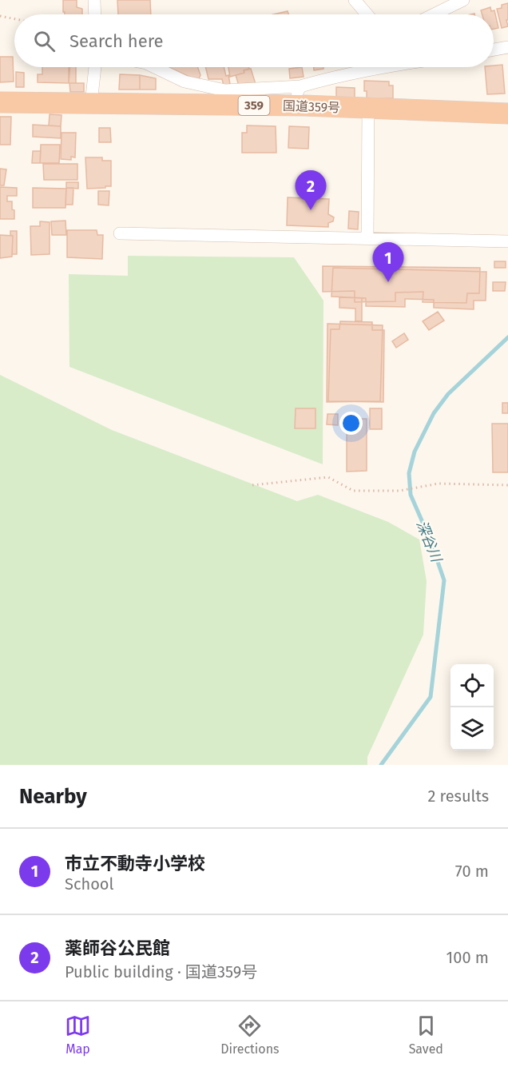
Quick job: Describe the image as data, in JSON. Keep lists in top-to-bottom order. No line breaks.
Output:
{"streets":{"highway":["359","国道359号"]},"water":["深谷川"],"page":{"search":"Search here","pins":["2","1"],"heading":["Nearby","2 results"],"list":[{"mark":"1","name":"市立不動寺小学校","note":"School","value":"70 m"},{"mark":"2","name":"薬師谷公民館","note":"Public building · 国道359号","value":"100 m"}],"nav":["Map","Directions","Saved"]}}
